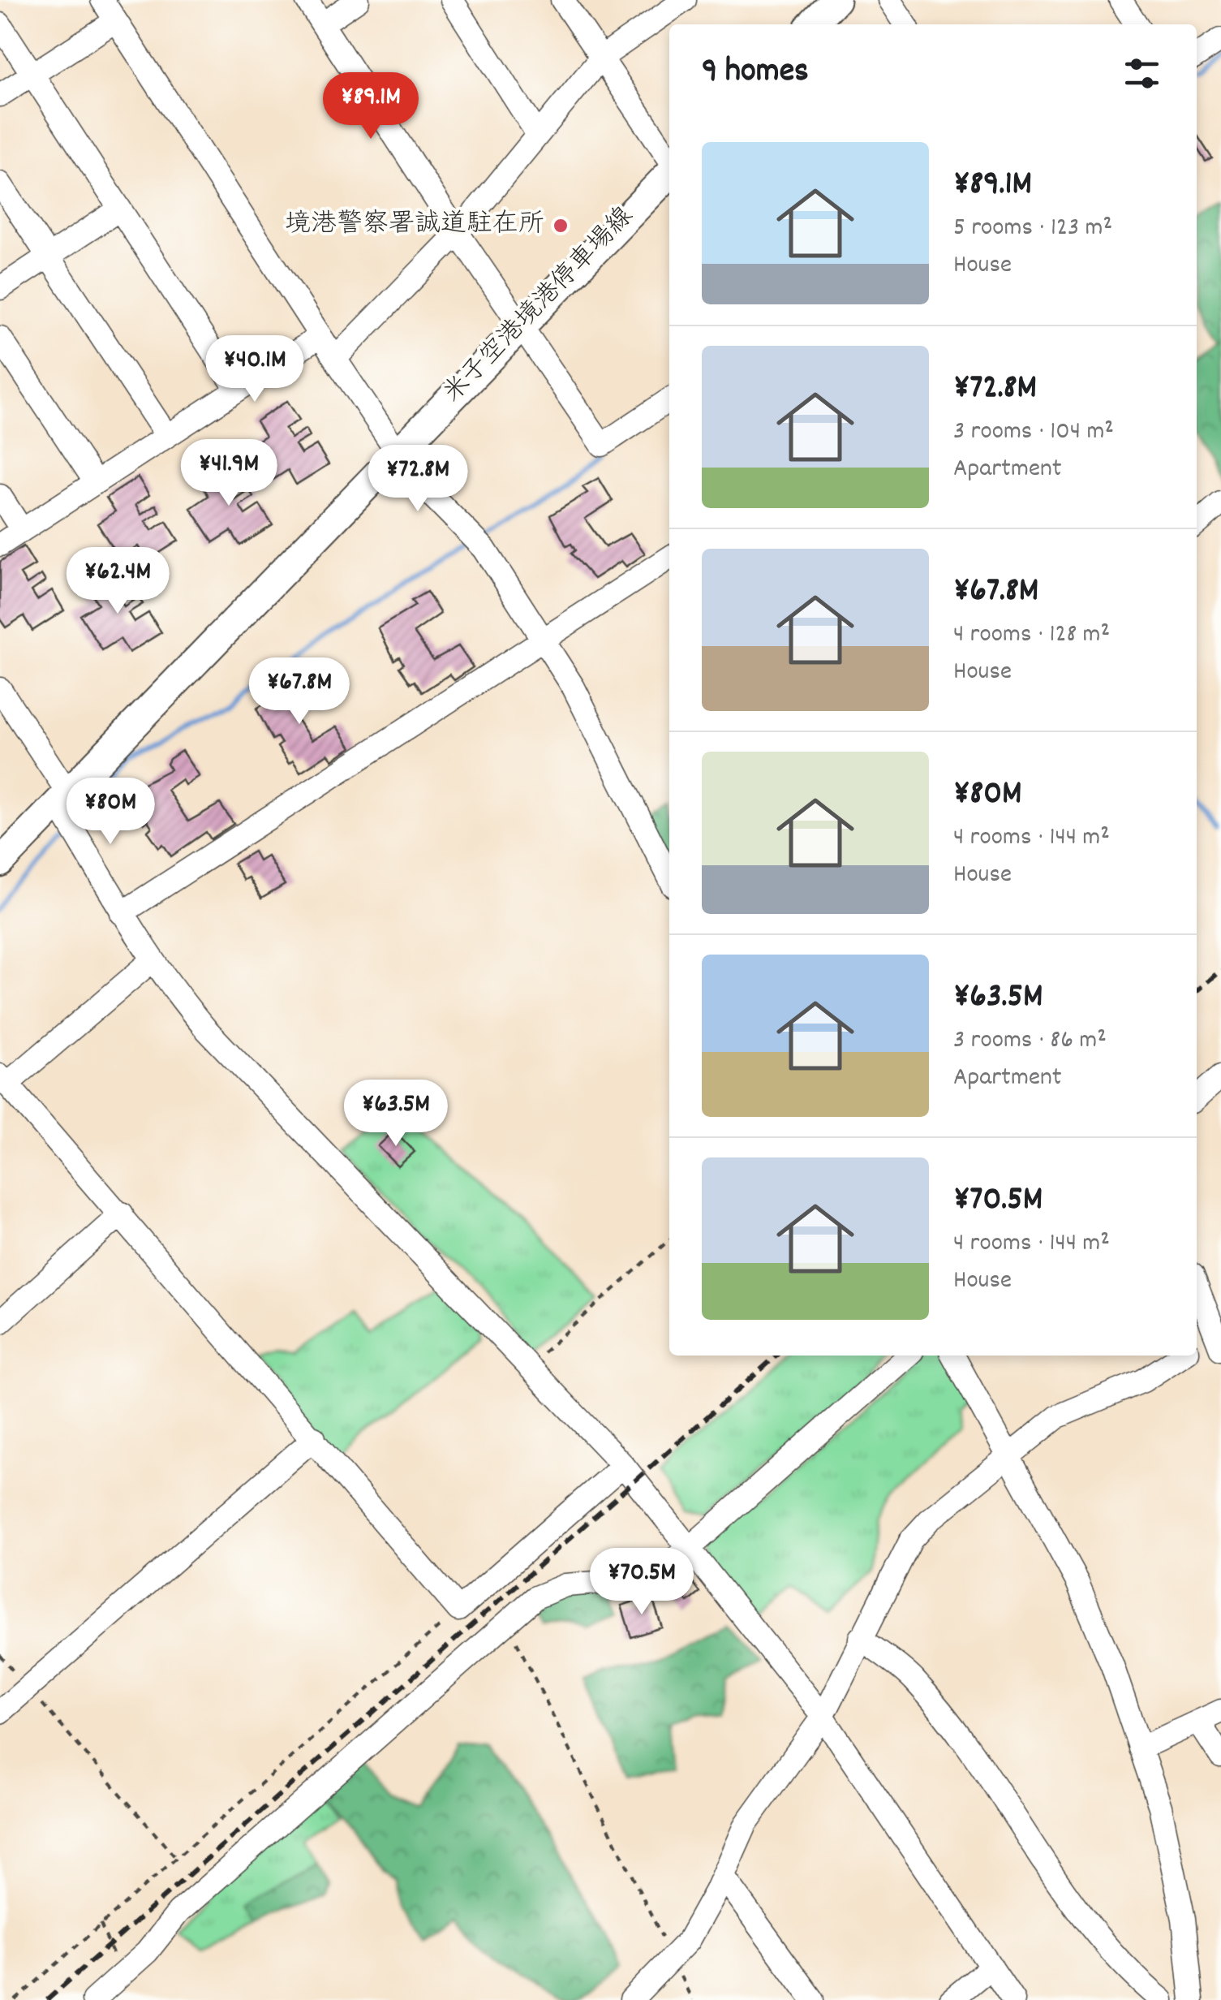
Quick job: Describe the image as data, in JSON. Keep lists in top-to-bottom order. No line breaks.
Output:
{"streets":{"main road":["米子空港境港停車場線"]},"places":["境港警察署誠道駐在所"],"page":{"heading":"9 homes","price":["¥89.1M","¥40.1M","¥41.9M","¥72.8M","¥62.4M","¥67.8M","¥80M","¥63.5M","¥70.5M"],"list":[{"name":"¥89.1M","note":"5 rooms · 123 m² · House"},{"name":"¥72.8M","note":"3 rooms · 104 m² · Apartment"},{"name":"¥67.8M","note":"4 rooms · 128 m² · House"},{"name":"¥80M","note":"4 rooms · 144 m² · House"},{"name":"¥63.5M","note":"3 rooms · 86 m² · Apartment"},{"name":"¥70.5M","note":"4 rooms · 144 m² · House"}]}}
